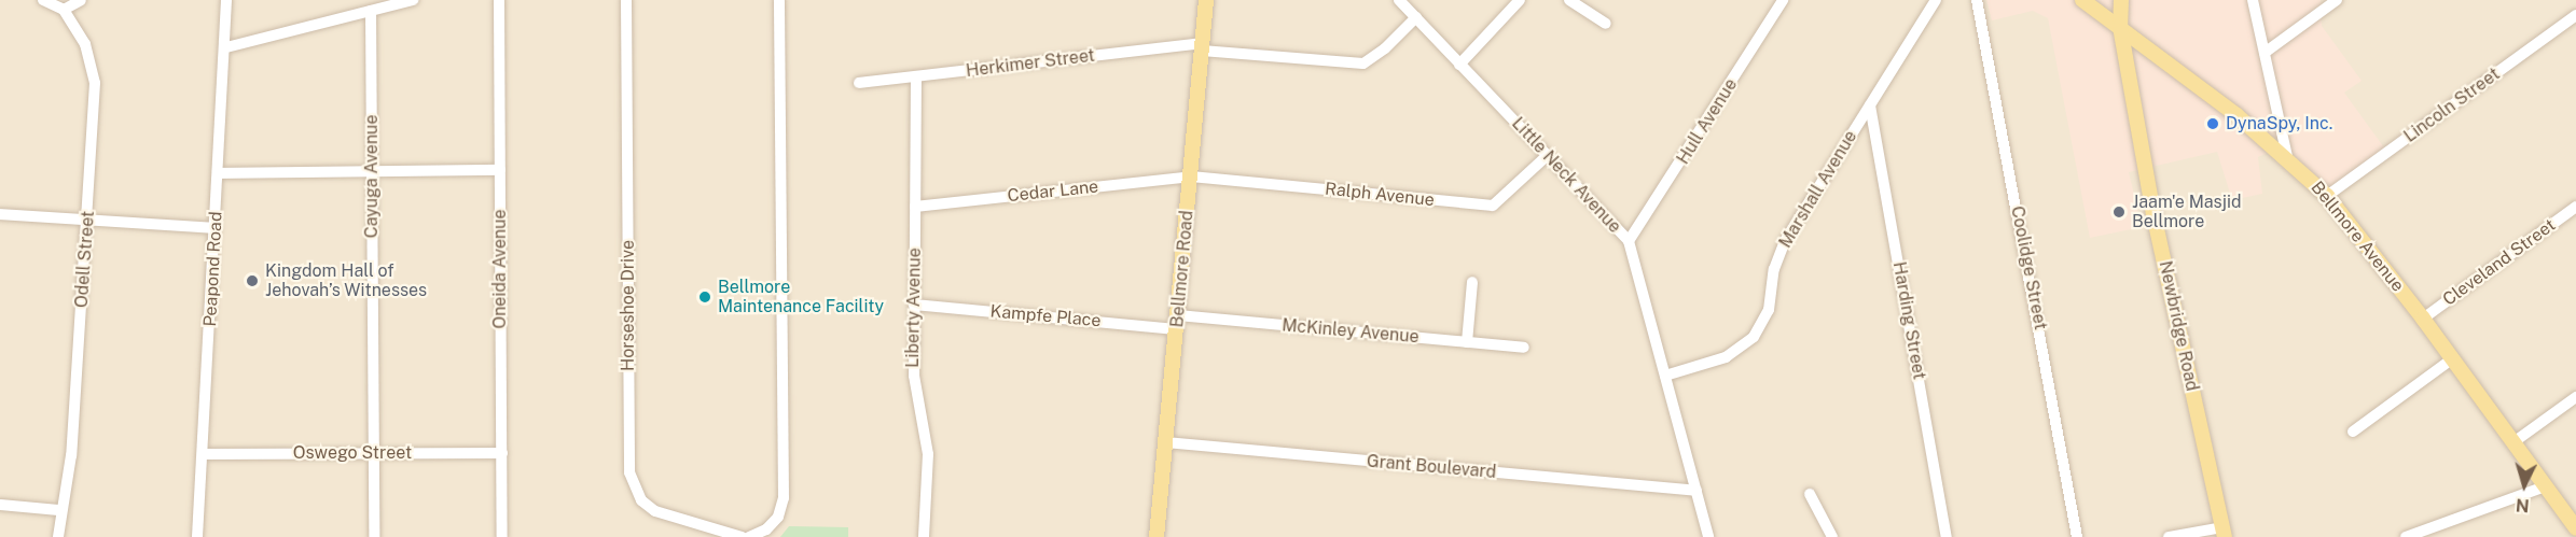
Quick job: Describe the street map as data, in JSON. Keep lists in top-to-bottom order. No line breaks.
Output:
{"streets":{"main road":["Bellmore Avenue","Bellmore Road","Newbridge Road"],"street":["Herkimer Street","Lincoln Street","Hull Avenue","Little Neck Avenue","Cayuga Avenue","Marshall Avenue","Cedar Lane","Ralph Avenue","Odell Street","Cleveland Street","Coolidge Street","Peapond Road","Oneida Avenue","Horseshoe Drive","Liberty Avenue","Kampfe Place","Harding Street","McKinley Avenue","Oswego Street","Grant Boulevard"]},"crossings":[["Herkimer Street","Little Neck Avenue"],["Herkimer Street","Bellmore Road"],["Herkimer Street","Liberty Avenue"],["Lincoln Street","Bellmore Avenue"],["Hull Avenue","Little Neck Avenue"],["Little Neck Avenue","Marshall Avenue"],["Little Neck Avenue","Ralph Avenue"],["Little Neck Avenue","Grant Boulevard"],["Cayuga Avenue","Oswego Street"],["Marshall Avenue","Harding Street"],["Cedar Lane","Ralph Avenue"],["Cedar Lane","Bellmore Road"],["Cedar Lane","Liberty Avenue"],["Ralph Avenue","Bellmore Road"],["Bellmore Avenue","Cleveland Street"],["Bellmore Avenue","Newbridge Road"],["Peapond Road","Oswego Street"],["Oneida Avenue","Oswego Street"],["Bellmore Road","Kampfe Place"],["Bellmore Road","McKinley Avenue"],["Bellmore Road","Grant Boulevard"],["Liberty Avenue","Kampfe Place"],["Kampfe Place","McKinley Avenue"]],"places":["DynaSpy, Inc.","Jaam'e Masjid Bellmore","Kingdom Hall of Jehovah’s Witnesses","Bellmore Maintenance Facility"],"north":"bottom"}
